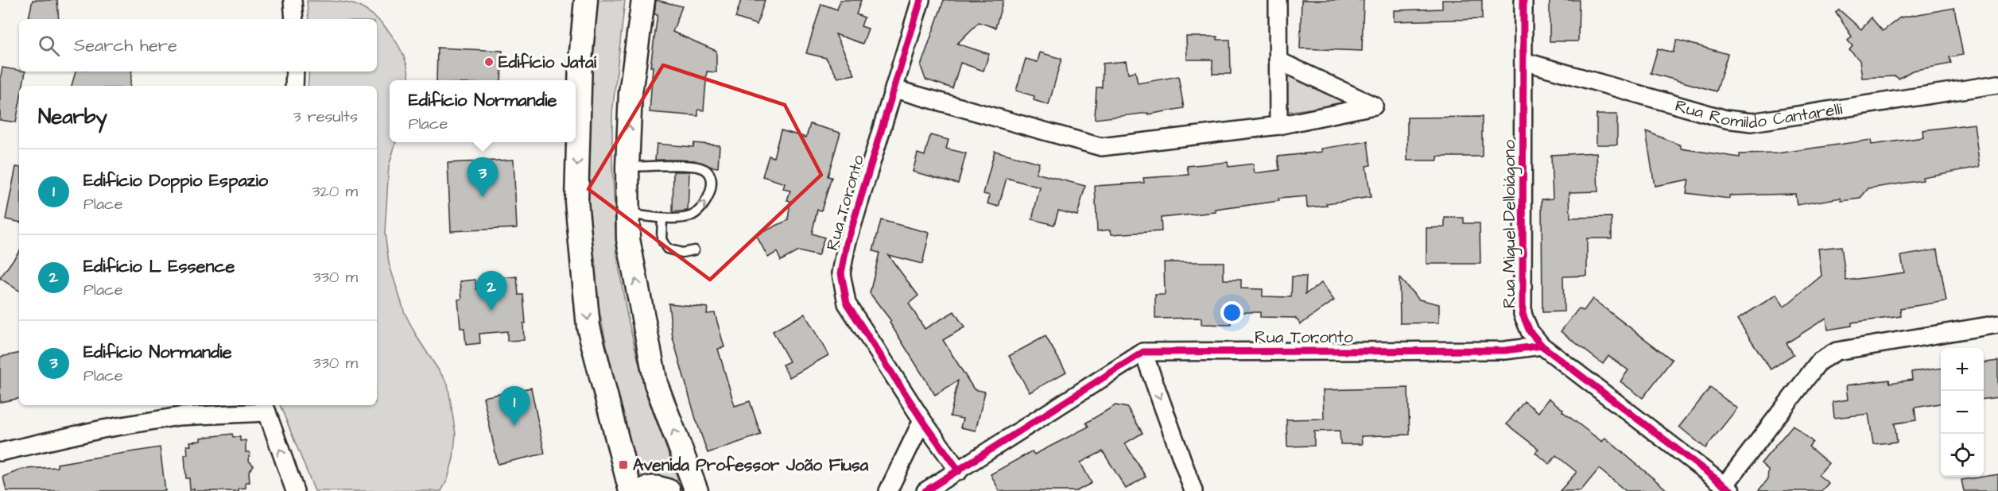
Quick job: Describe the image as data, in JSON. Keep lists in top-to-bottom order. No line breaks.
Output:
{"streets":{"street":["Rua Romildo Cantarelli","Rua Toronto","Rua Miguel Delloiágono"]},"crossings":[["Rua Romildo Cantarelli","Rua Miguel Delloiágono"],["Rua Toronto","Rua Miguel Delloiágono"]],"places":{"other":["Edifício Jataí"],"transit":["Avenida Professor João Fiusa"]},"page":{"search":"Search here","popup":["Edifício Normandie","Place"],"heading":["Nearby","3 results"],"list":[{"mark":"1","name":"Edifício Doppio Espazio","note":"Place","value":"320 m"},{"mark":"2","name":"Edifício L Essence","note":"Place","value":"330 m"},{"mark":"3","name":"Edifício Normandie","note":"Place","value":"330 m"}],"pins":["3","2","1"],"map_buttons":["+","−"]}}
